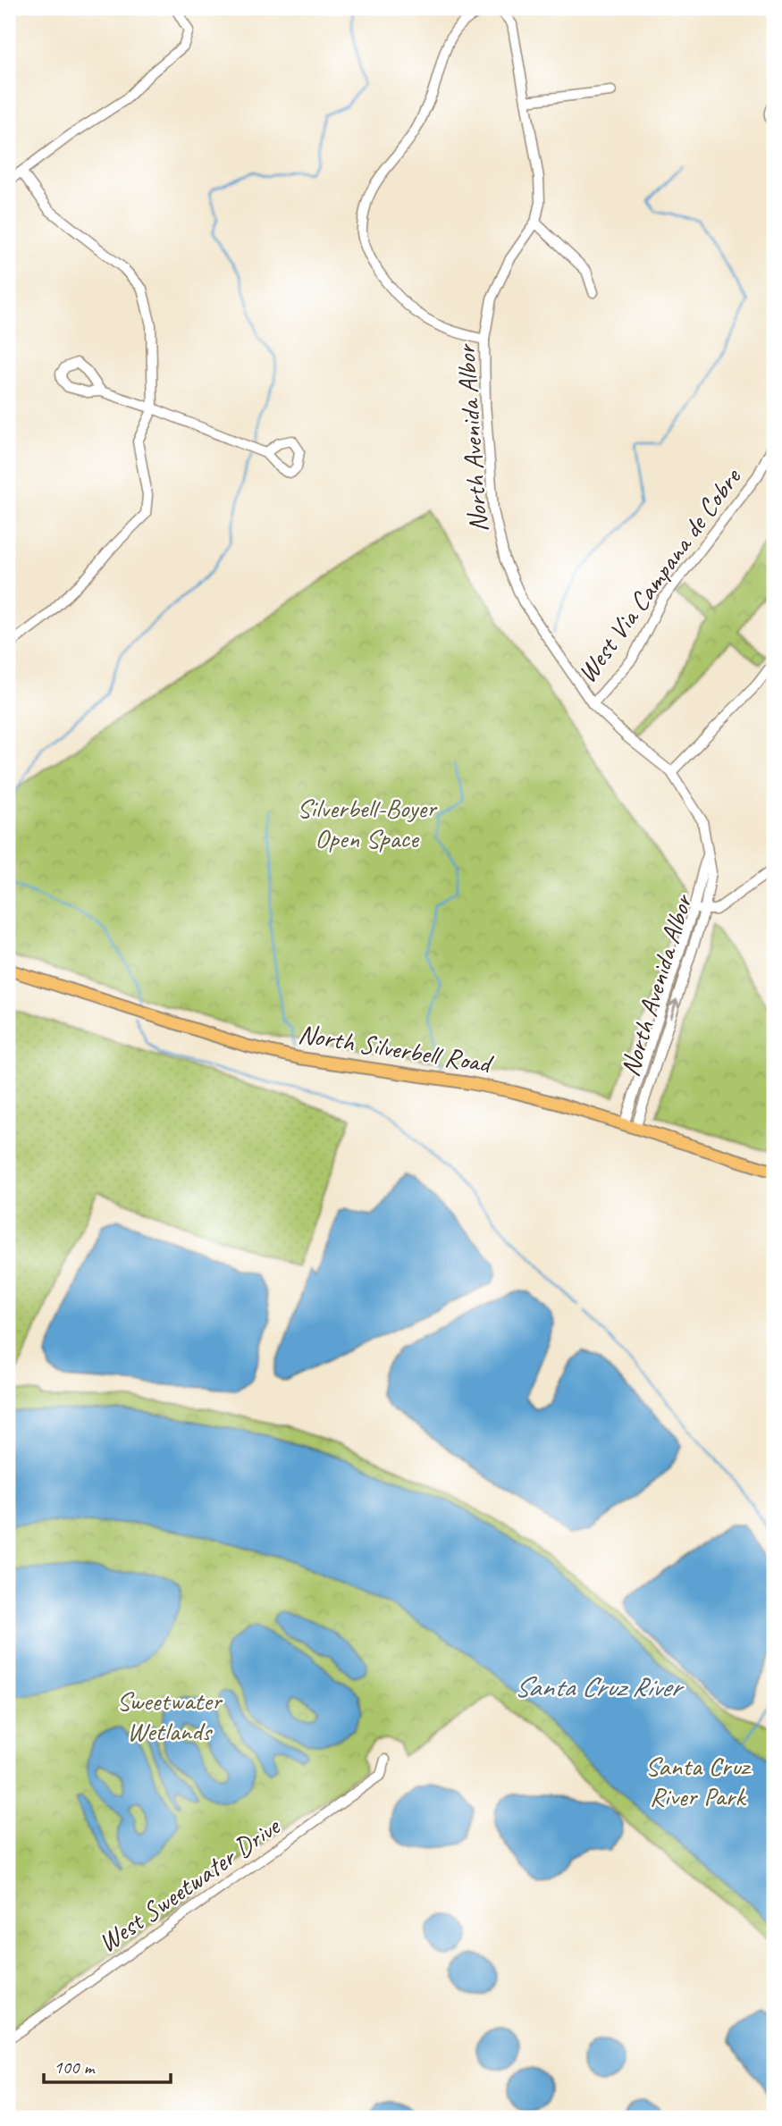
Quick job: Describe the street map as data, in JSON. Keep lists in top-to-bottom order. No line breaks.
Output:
{"streets":{"main road":["North Silverbell Road"],"street":["North Avenida Albor","West Via Campana de Cobre","West Sweetwater Drive"]},"crossings":[["North Avenida Albor","West Via Campana de Cobre"],["North Avenida Albor","North Silverbell Road"]],"water":["Santa Cruz River"],"parks":["Silverbell-Boyer Open Space","Sweetwater Wetlands","Santa Cruz River Park"],"scale_bar":"100 m"}
